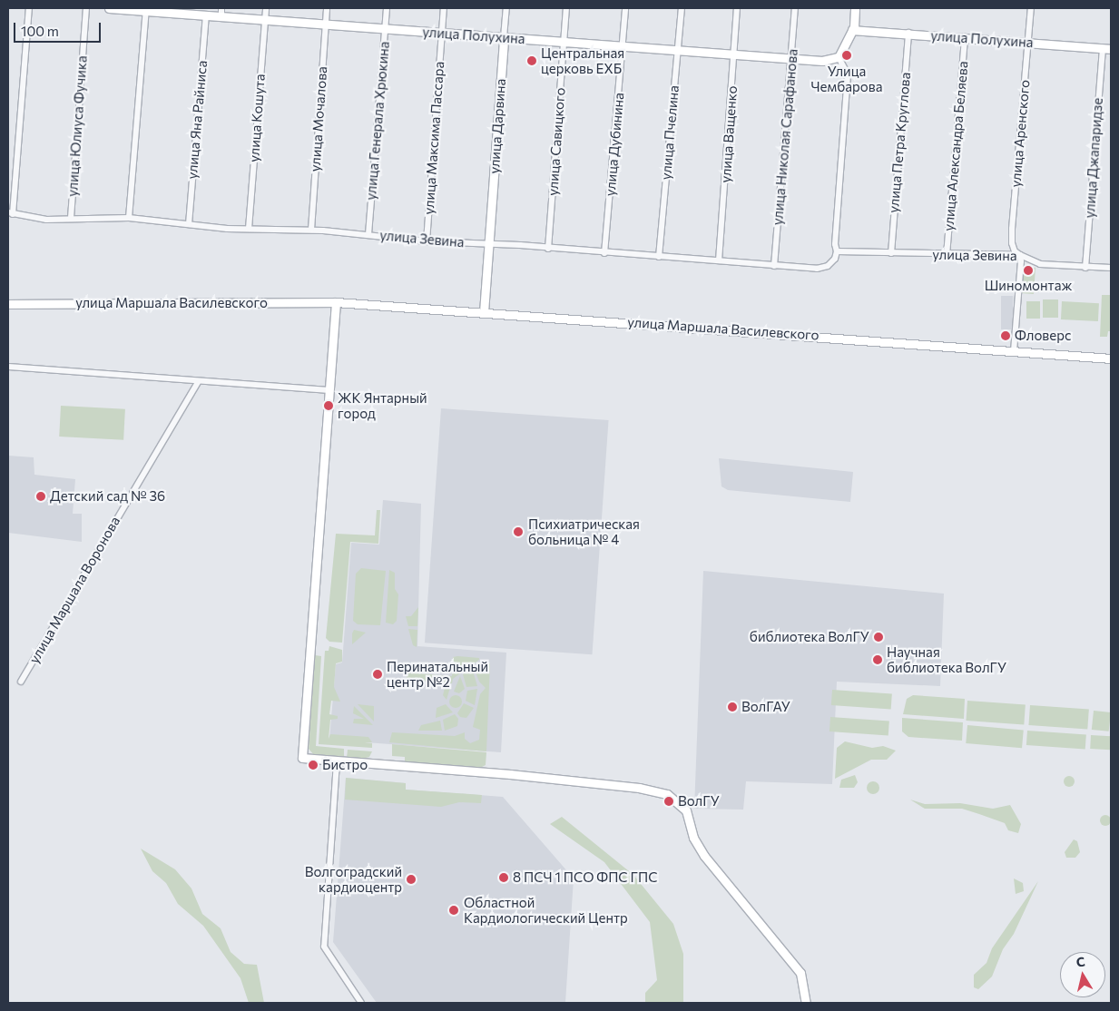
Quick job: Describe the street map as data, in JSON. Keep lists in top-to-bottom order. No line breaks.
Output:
{"streets":{"main road":["улица Полухина","улица Дарвина","улица Маршала Василевского"],"street":["улица Кошута","улица Мочалова","улица Яна Райниса","улица Генерала Хрюкина","улица Юлиуса Фучика","улица Пчелина","улица Аренского","улица Ващенко","улица Николая Сарафанова","улица Максима Пассара","улица Савицкого","улица Петра Круглова","улица Дубинина","улица Александра Беляева","улица Джапаридзе","улица Зевина","улица Маршала Воронова"]},"crossings":[["улица Полухина","улица Кошута"],["улица Полухина","улица Мочалова"],["улица Полухина","улица Яна Райниса"],["улица Полухина","улица Генерала Хрюкина"],["улица Полухина","улица Дарвина"],["улица Полухина","улица Пчелина"],["улица Полухина","улица Аренского"],["улица Полухина","улица Ващенко"],["улица Полухина","улица Николая Сарафанова"],["улица Полухина","улица Максима Пассара"],["улица Полухина","улица Савицкого"],["улица Полухина","улица Петра Круглова"],["улица Полухина","улица Дубинина"],["улица Полухина","улица Александра Беляева"],["улица Полухина","улица Джапаридзе"],["улица Кошута","улица Зевина"],["улица Мочалова","улица Зевина"],["улица Яна Райниса","улица Зевина"],["улица Генерала Хрюкина","улица Зевина"],["улица Юлиуса Фучика","улица Зевина"],["улица Дарвина","улица Зевина"],["улица Дарвина","улица Маршала Василевского"],["улица Пчелина","улица Зевина"],["улица Аренского","улица Зевина"],["улица Ващенко","улица Зевина"],["улица Николая Сарафанова","улица Зевина"],["улица Максима Пассара","улица Зевина"],["улица Савицкого","улица Зевина"],["улица Петра Круглова","улица Зевина"],["улица Дубинина","улица Зевина"],["улица Александра Беляева","улица Зевина"],["улица Джапаридзе","улица Зевина"]],"places":["Улица Чембарова","Центральная церковь ЕХБ","Шиномонтаж","Фловерс","ЖК Янтарный город","Детский сад № 36","Психиатрическая больница № 4","библиотека ВолГУ","Научная библиотека ВолГУ","Перинатальный центр №2","ВолГАУ","Бистро","ВолГУ","8 ПСЧ 1 ПСО ФПС ГПС","Волгоградский кардиоцентр","Областной Кардиологический Центр"],"scale_bar":"100 m","north":"top"}
